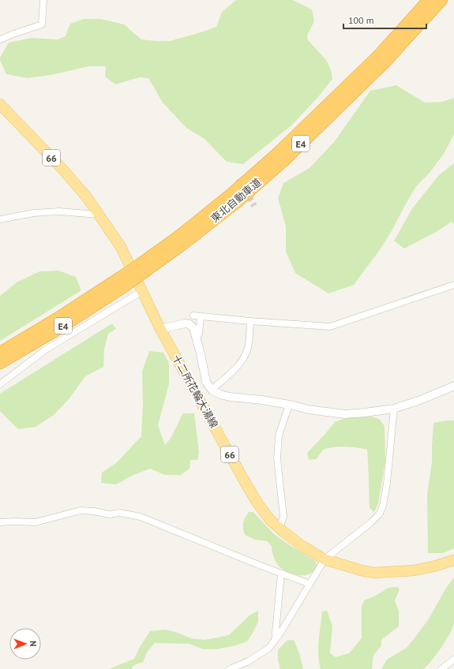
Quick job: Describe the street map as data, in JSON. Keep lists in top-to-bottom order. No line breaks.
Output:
{"streets":{"highway":["E4","東北自動車道"],"main road":["66","十二所花輪大湯線"]},"scale_bar":"100 m","north":"right"}
